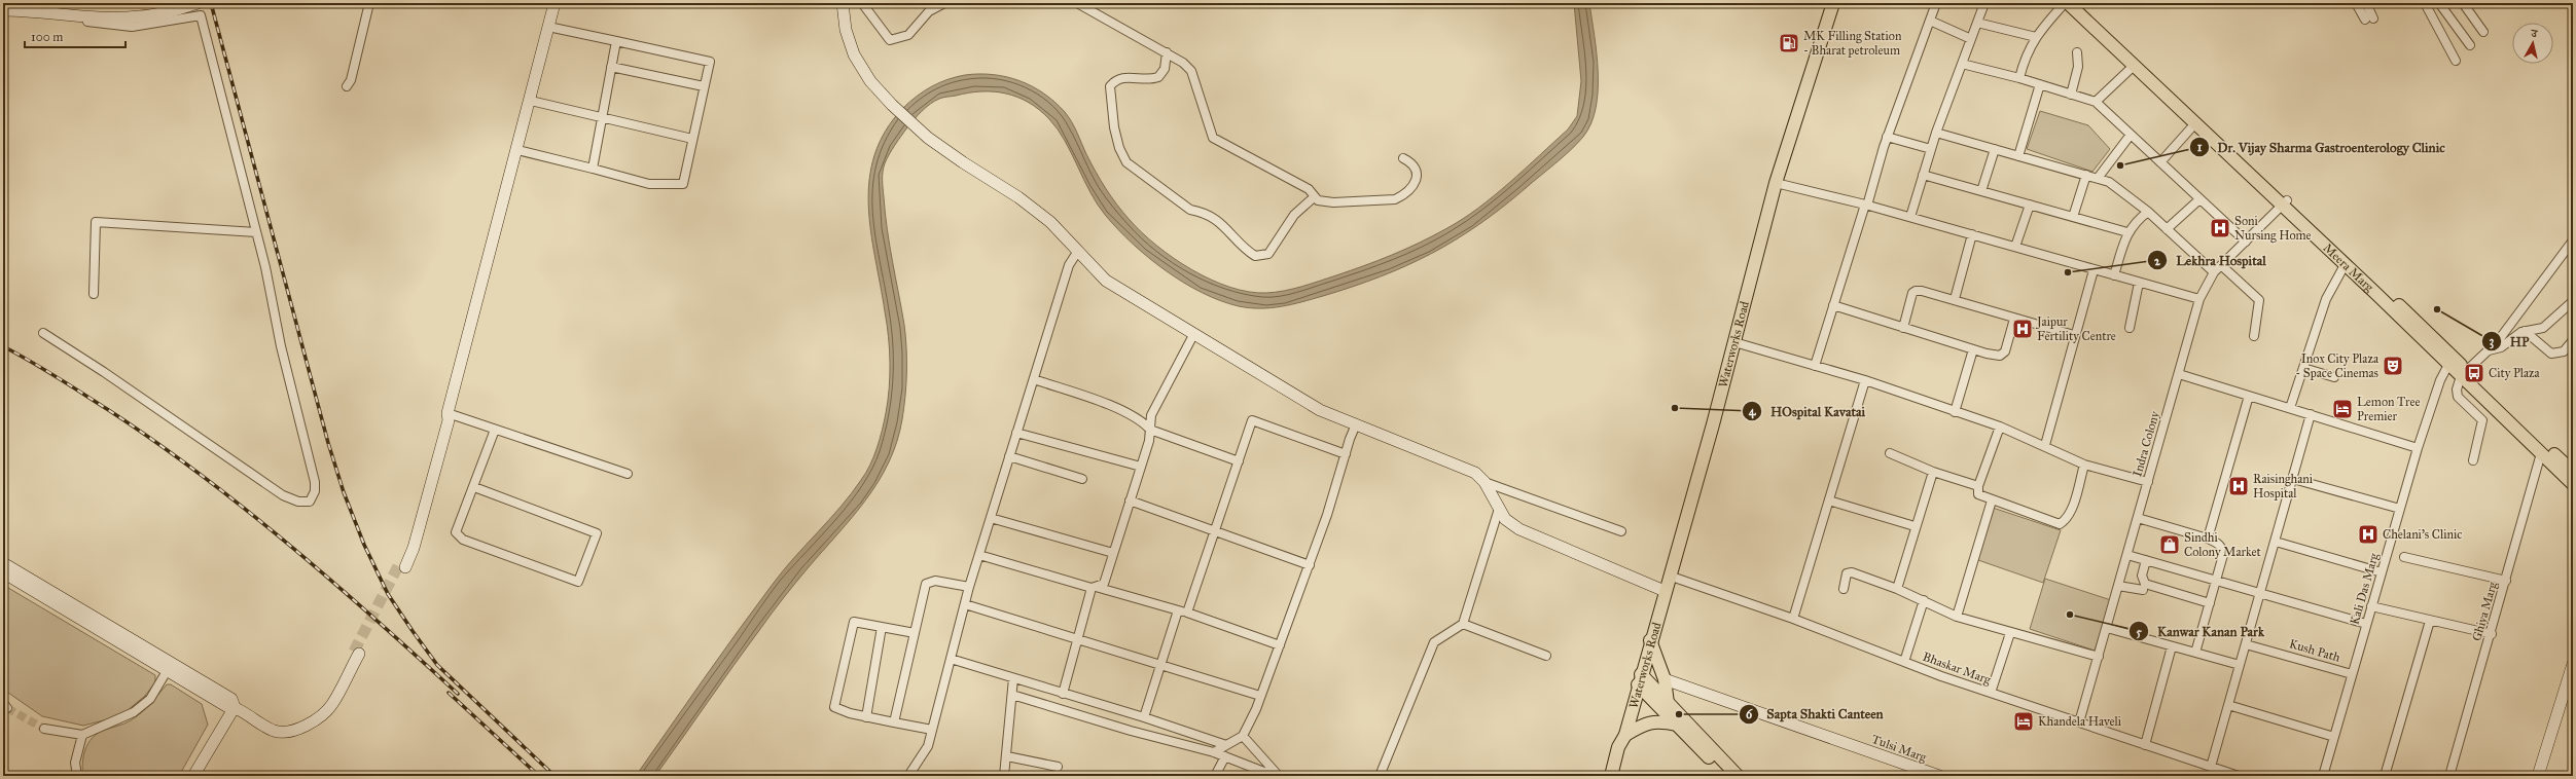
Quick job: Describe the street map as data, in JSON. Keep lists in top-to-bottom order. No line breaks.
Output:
{"streets":{"main road":["Meera Marg","Waterworks Road"],"street":["Indra Colony","Kali Das Marg","Ghiya Marg","Kush Path","Bhaskar Marg","Tulsi Marg"]},"crossings":[["Meera Marg","Indra Colony"],["Meera Marg","Kali Das Marg"],["Meera Marg","Ghiya Marg"],["Waterworks Road","Bhaskar Marg"],["Indra Colony","Bhaskar Marg"],["Kali Das Marg","Kush Path"]],"places":{"fuel station":["MK Filling Station - Bharat petroleum"],"other":["Dr. Vijay Sharma Gastroenterology Clinic","Lekhra Hospital","HP","HOspital Kavatai","Kanwar Kanan Park","Sapta Shakti Canteen"],"hospital":["Soni Nursing Home","Jaipur Fertility Centre","Raisinghani Hospital","Chelani's Clinic"],"theatre":["Inox City Plaza - Space Cinemas"],"bus stop":["City Plaza"],"hotel":["Lemon Tree Premier","Khandela Haveli"],"shop":["Sindhi Colony Market"]},"scale_bar":"100 m","north":"top"}
